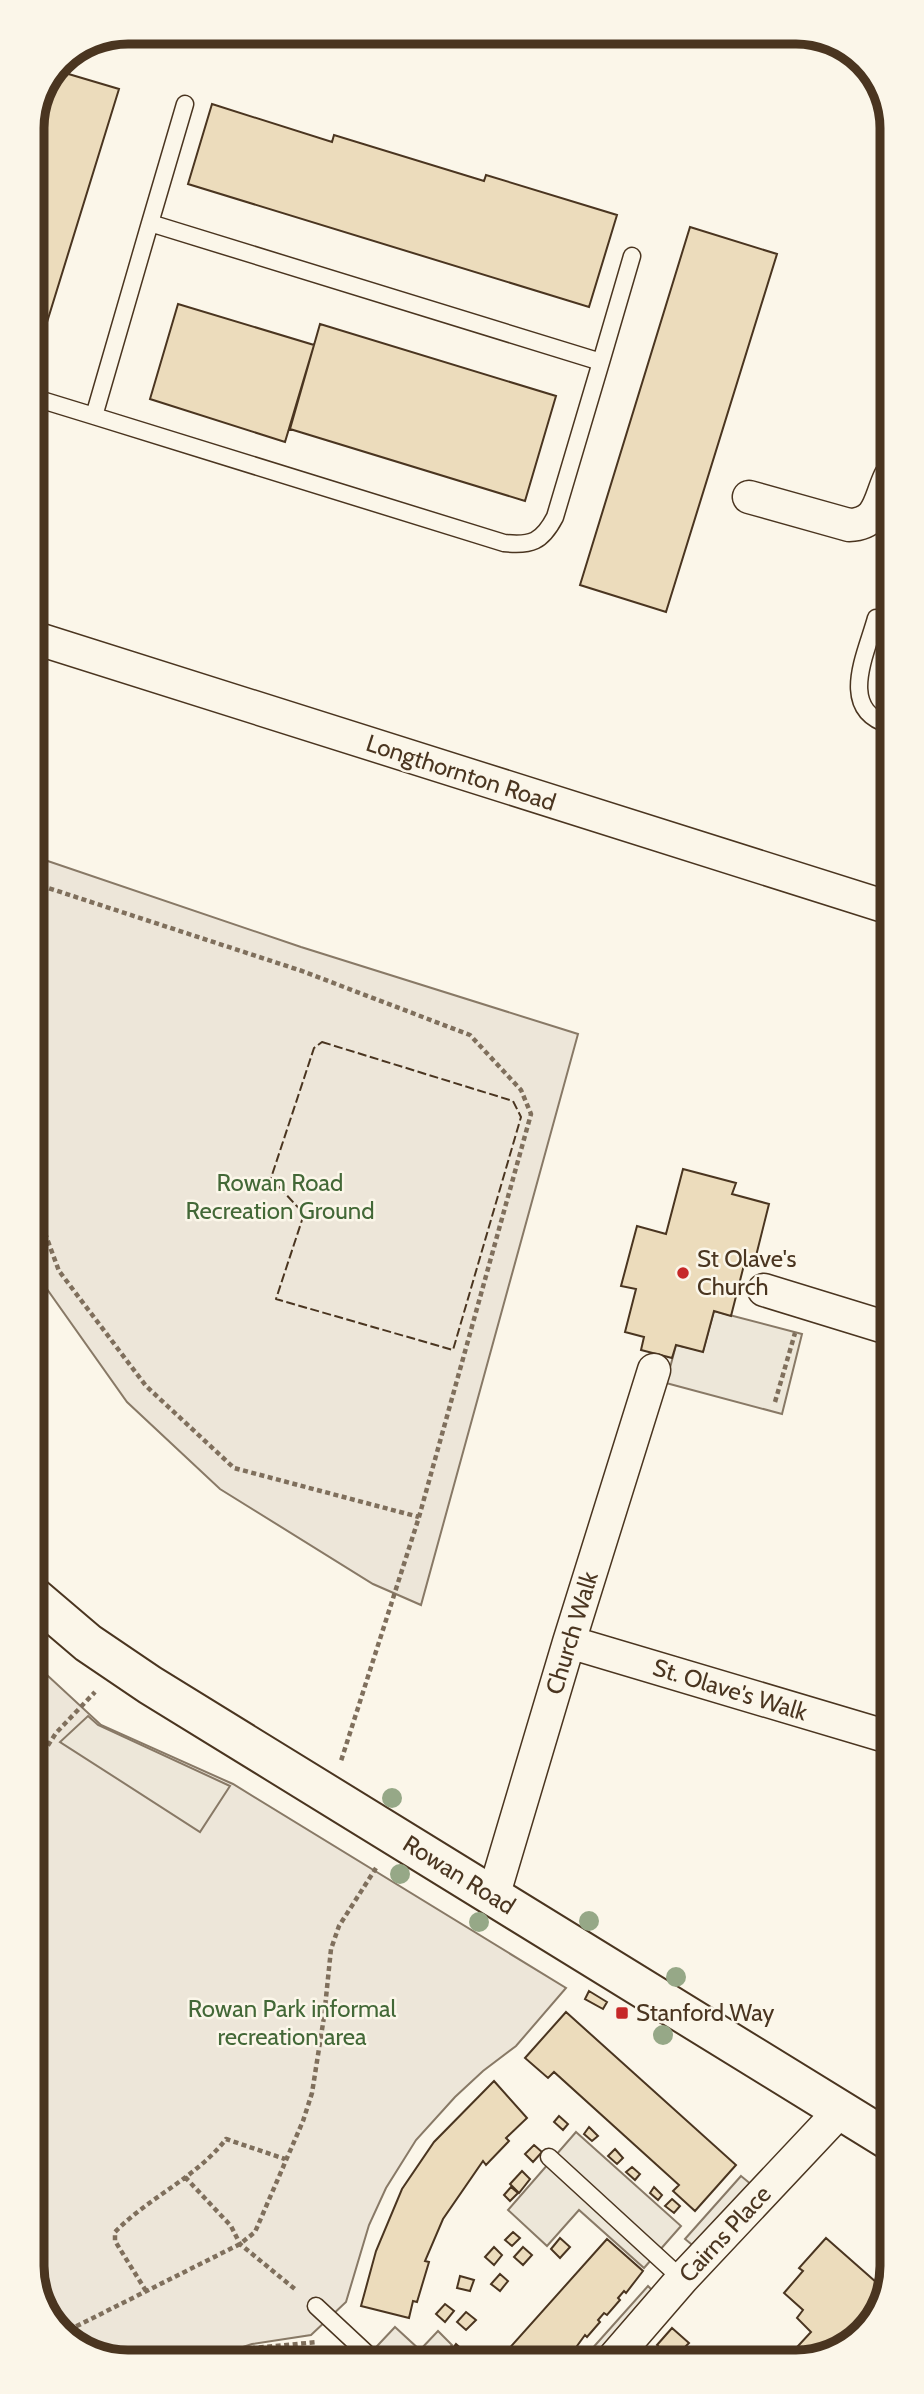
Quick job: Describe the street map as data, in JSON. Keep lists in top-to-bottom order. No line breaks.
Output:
{"streets":{"main road":["Rowan Road"],"street":["Longthornton Road","Church Walk","St. Olave's Walk","Cairns Place"]},"crossings":[["Church Walk","St. Olave's Walk"],["Church Walk","Rowan Road"],["Rowan Road","Cairns Place"]],"parks":["Rowan Road Recreation Ground","Rowan Park informal recreation area"],"places":{"other":["St Olave's Church"],"transit":["Stanford Way"]}}
